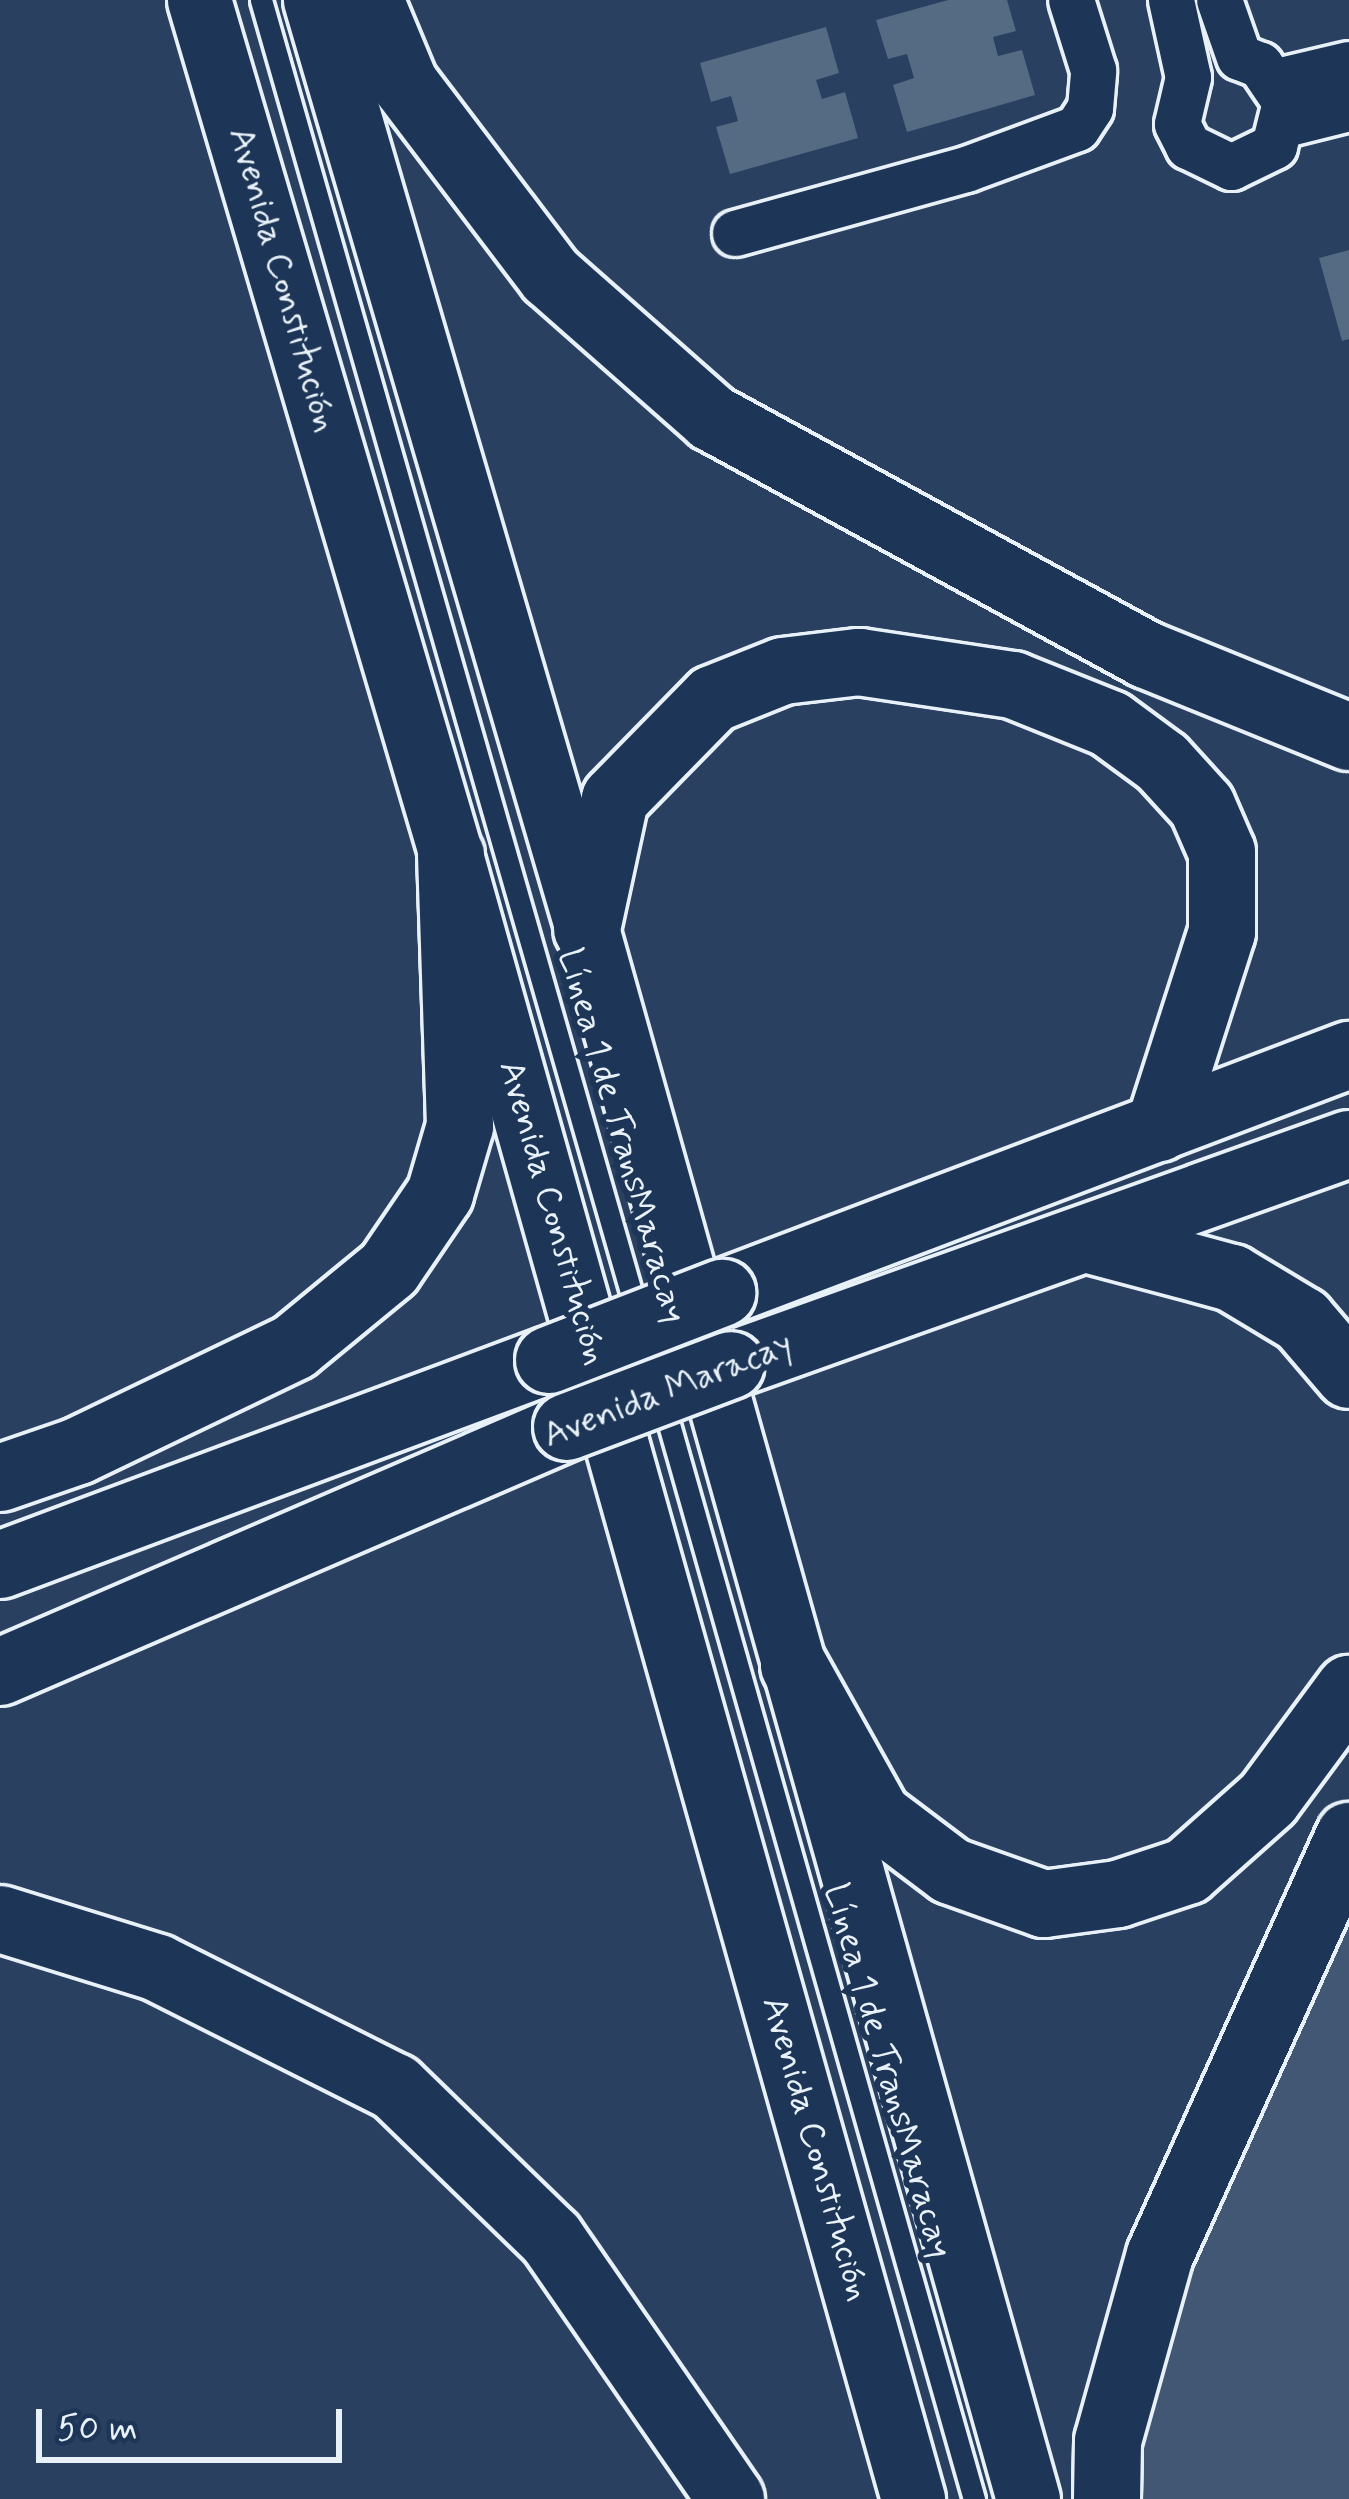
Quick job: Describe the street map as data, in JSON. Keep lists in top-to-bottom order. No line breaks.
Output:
{"streets":{"main road":["Avenida Maracay"],"street":["Avenida Constitución"],"lane":["Línea 1 de TransMaracay"]},"scale_bar":"50 m"}
